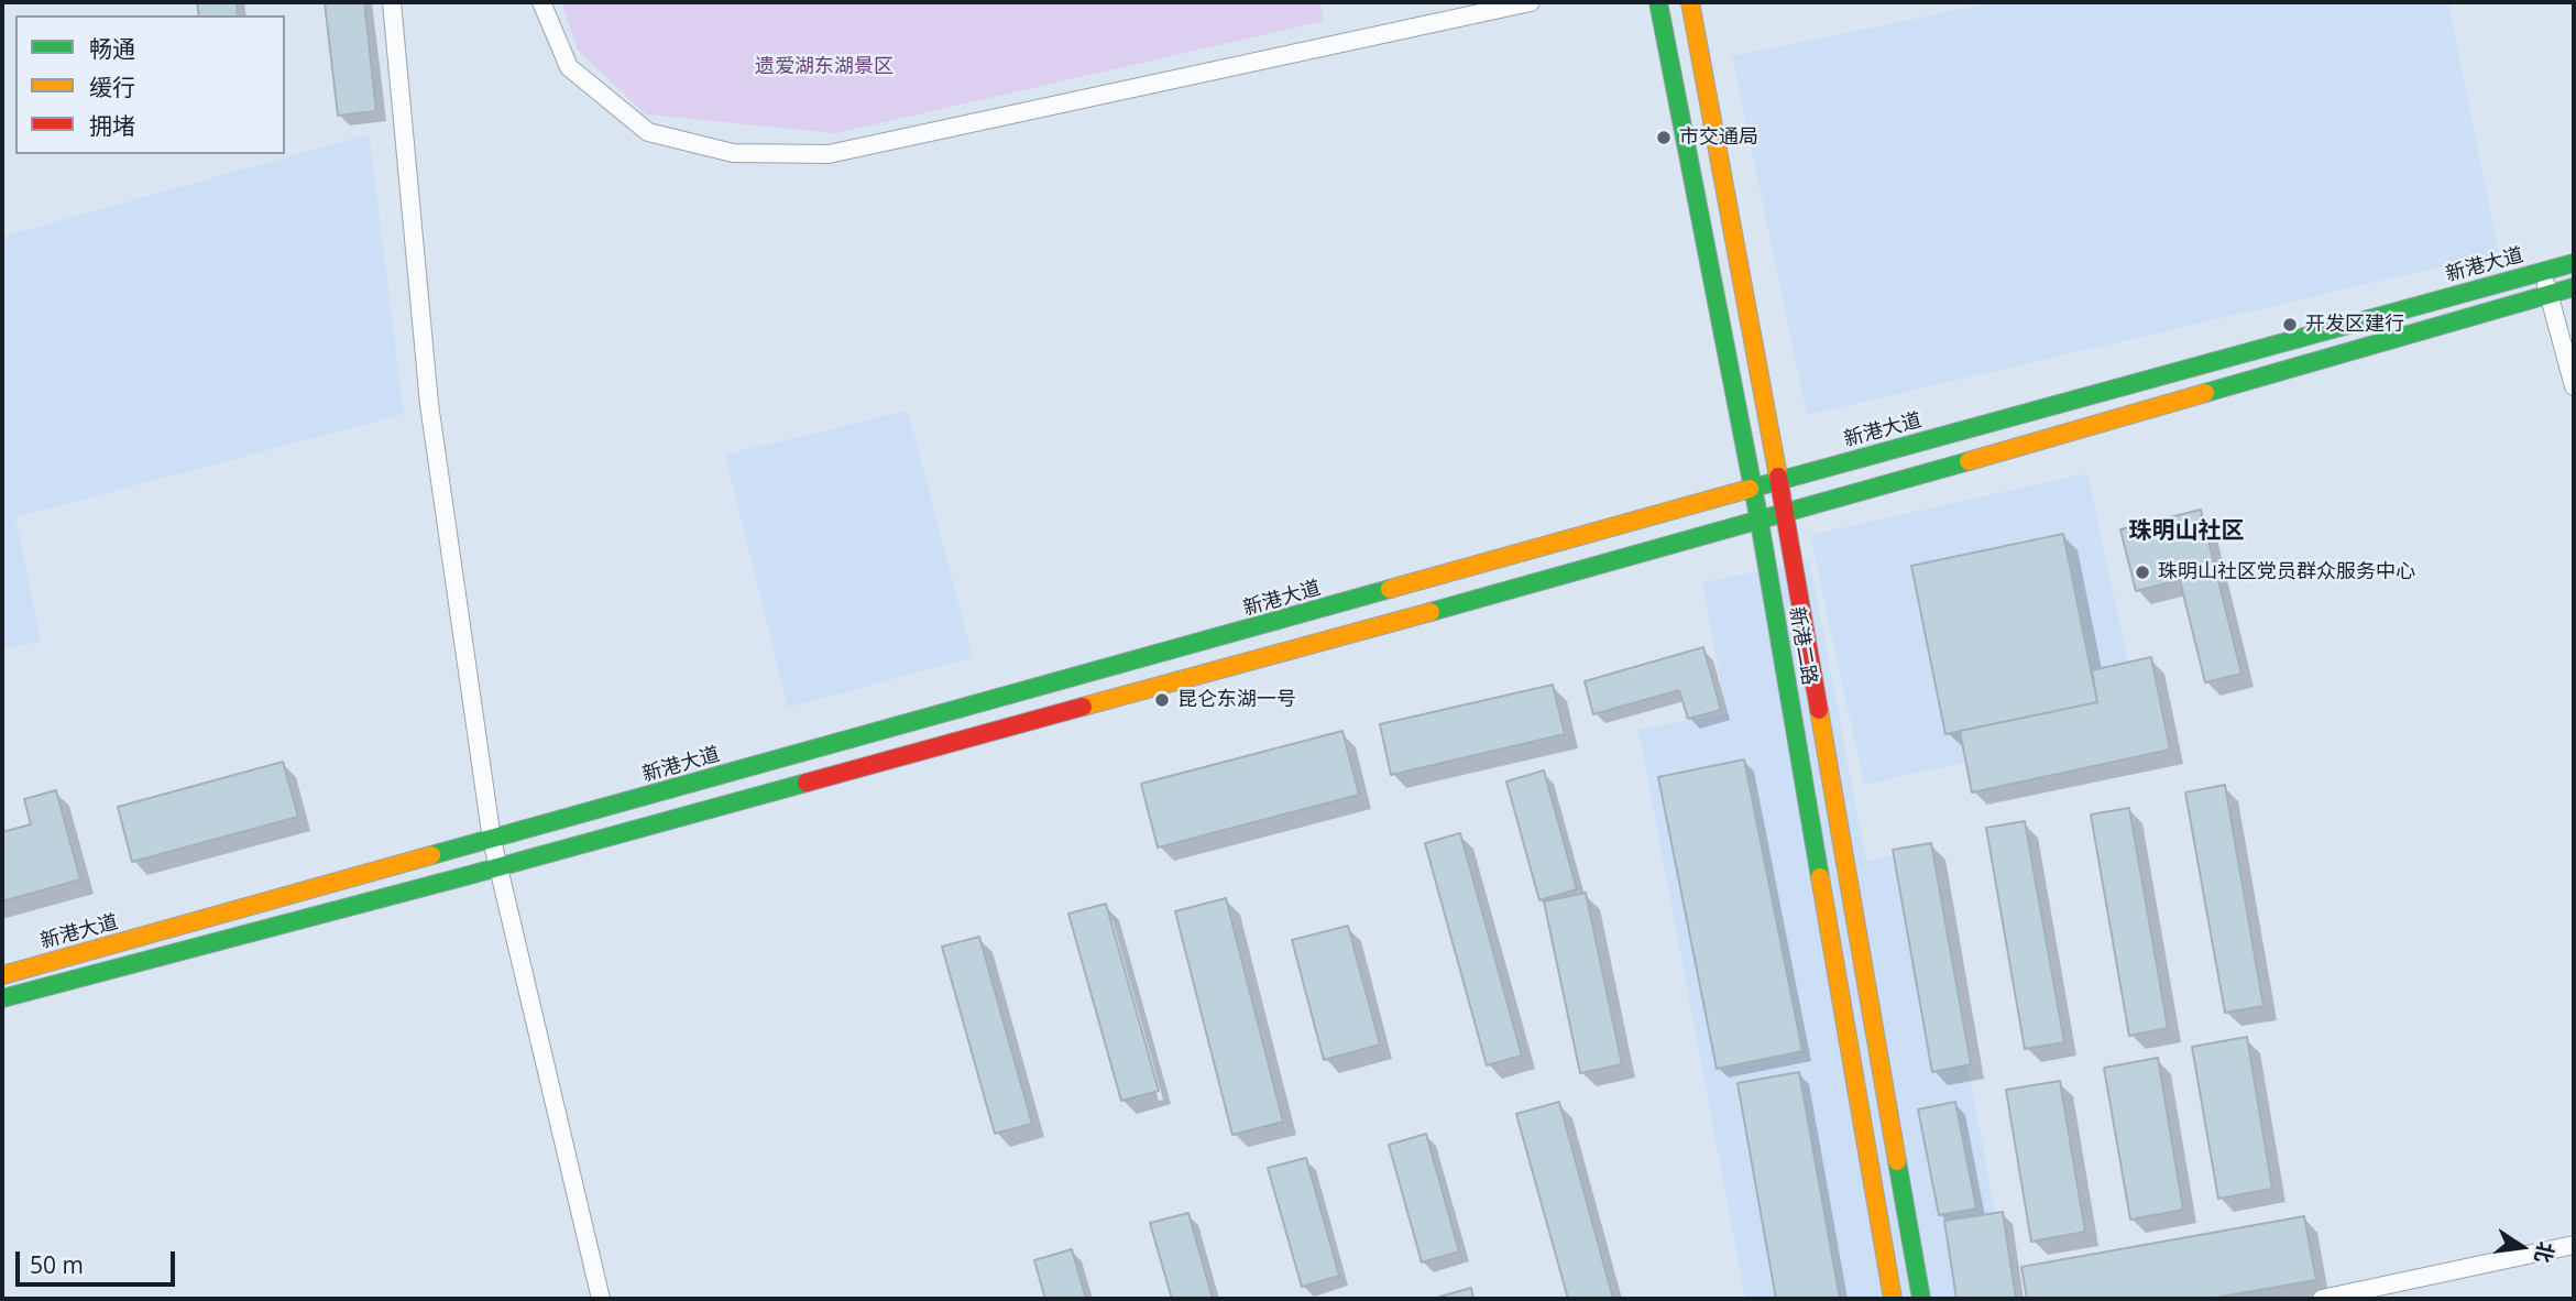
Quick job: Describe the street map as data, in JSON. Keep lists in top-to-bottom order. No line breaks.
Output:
{"streets":{"main road":["新港大道","新港二路"]},"crossings":[["新港大道","新港二路"]],"districts":["珠明山社区"],"parks":["遗爱湖东湖景区"],"places":["市交通局","开发区建行","珠明山社区党员群众服务中心","昆仑东湖一号"],"legend":["畅通","缓行","拥堵"],"scale_bar":"50 m","north":"right"}
